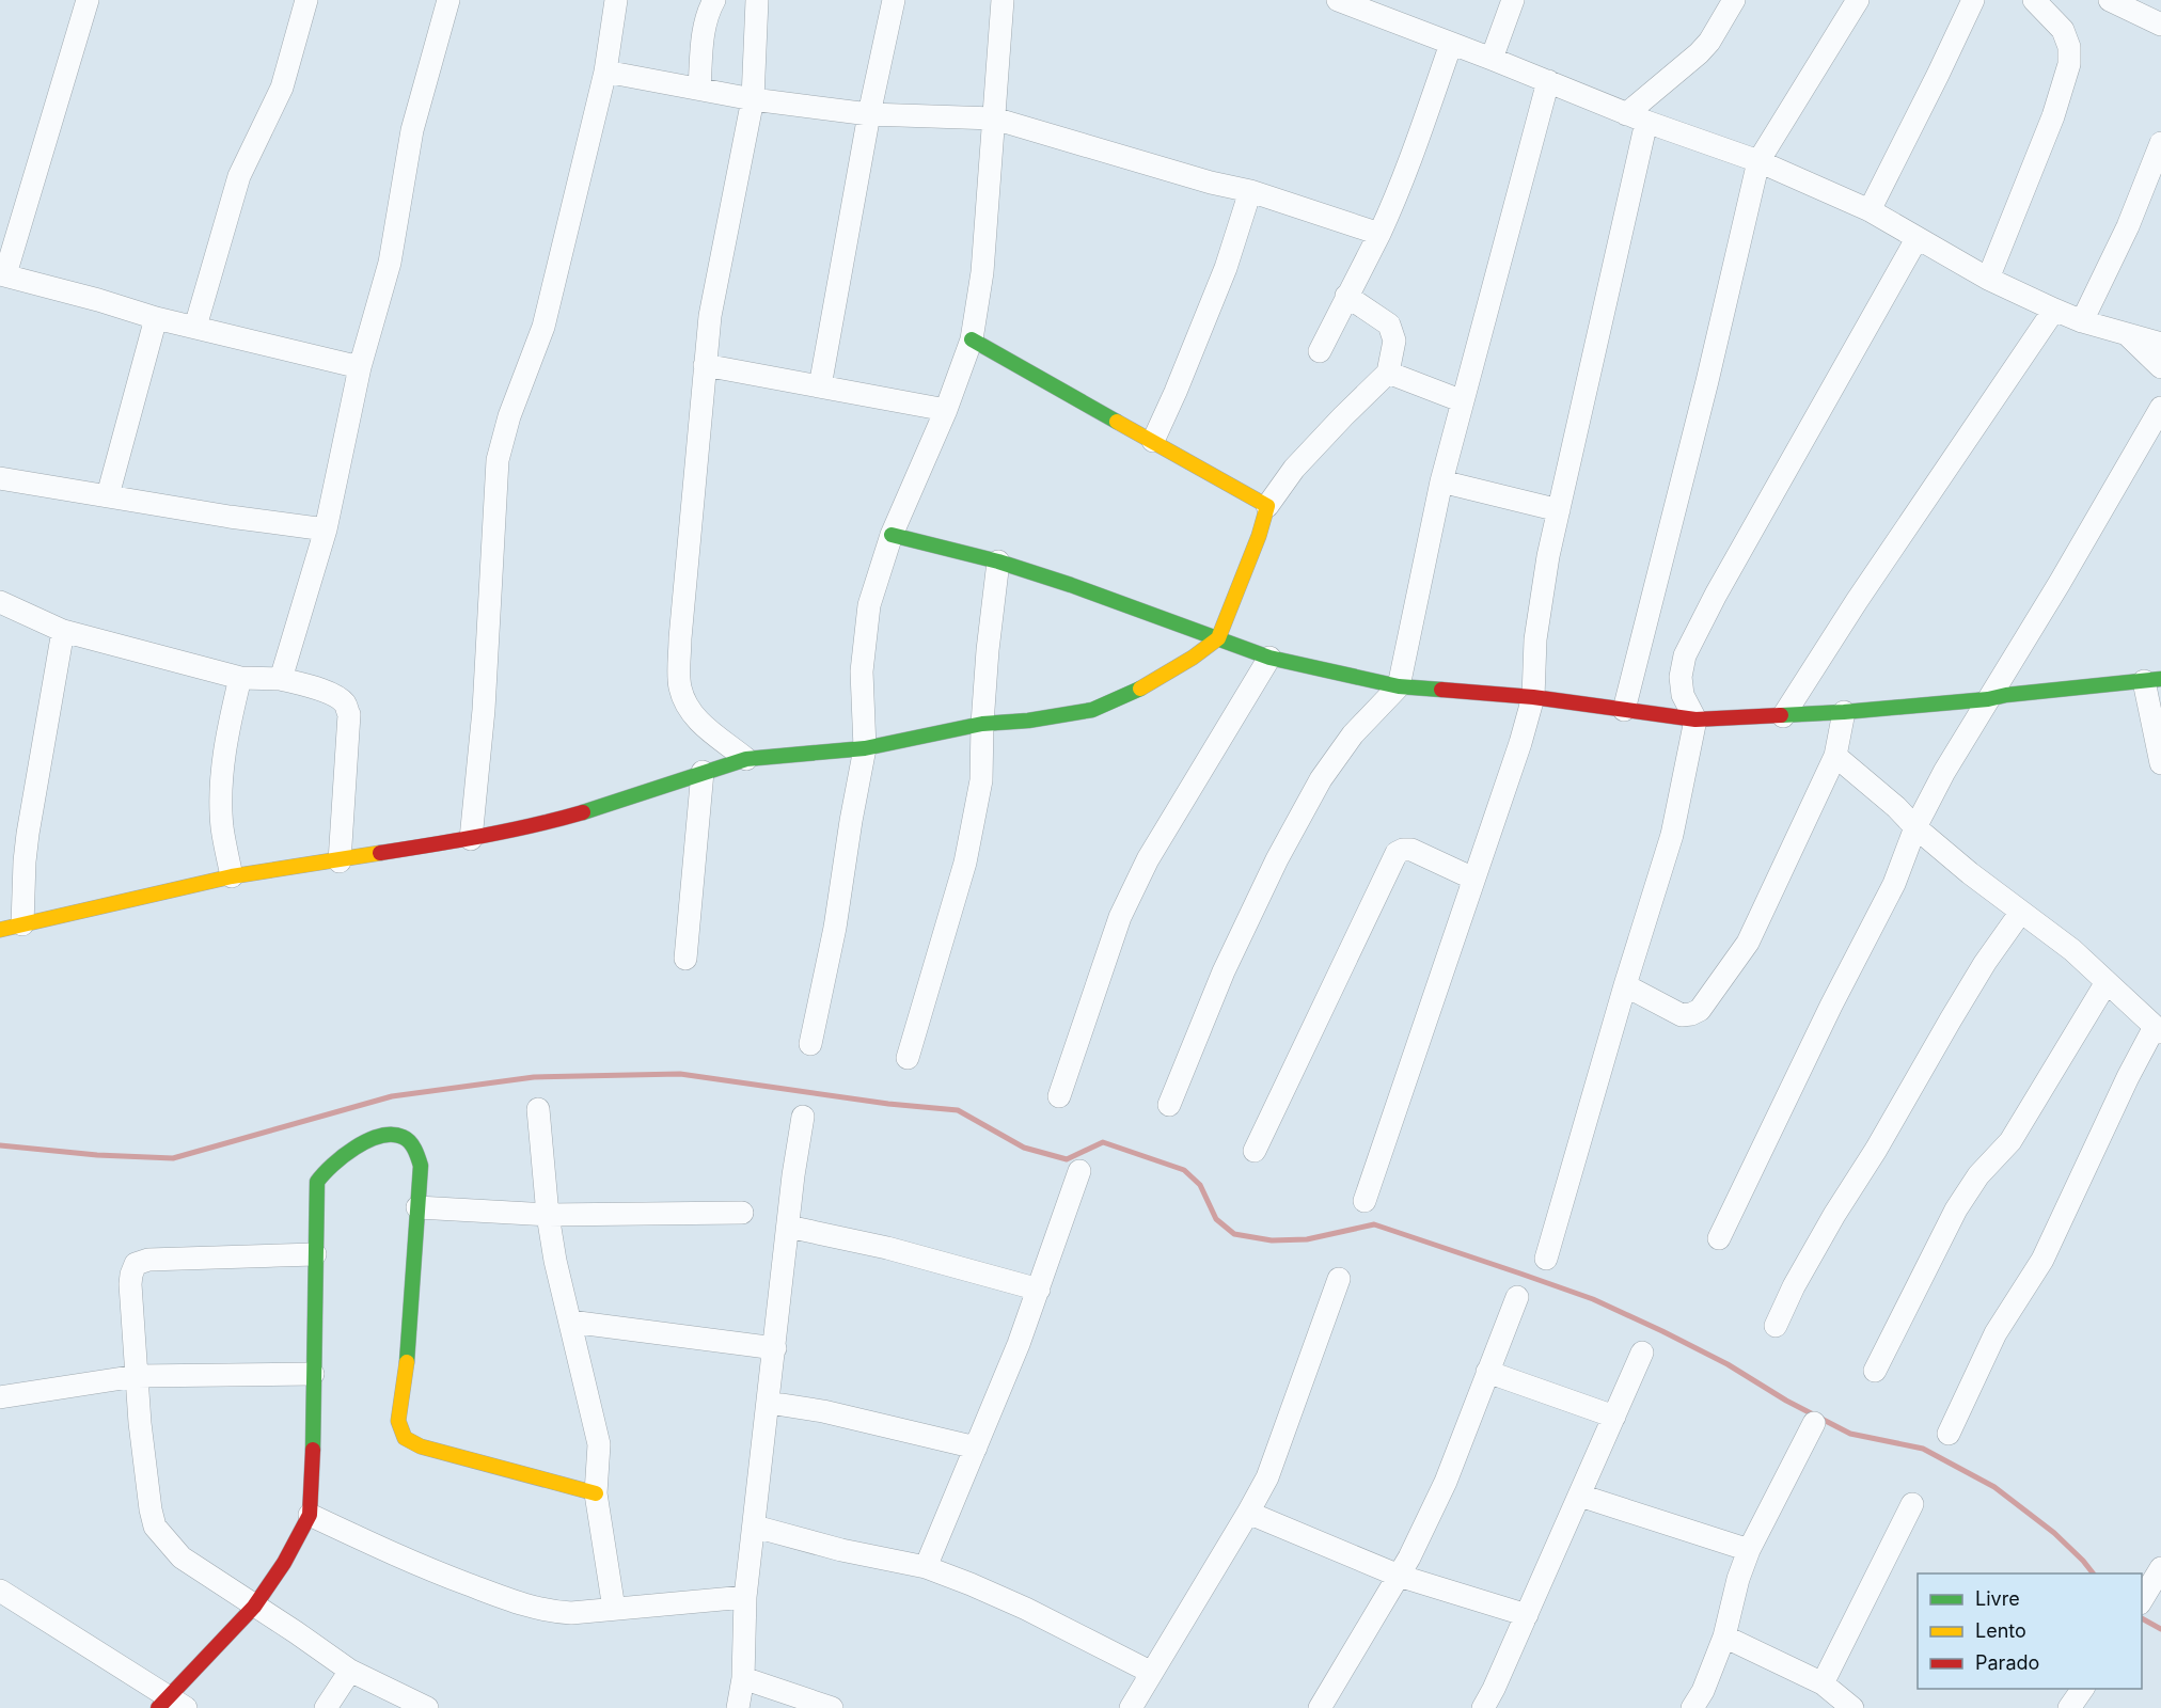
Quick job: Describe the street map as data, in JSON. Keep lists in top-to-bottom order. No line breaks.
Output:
{"legend":["Livre","Lento","Parado"]}
